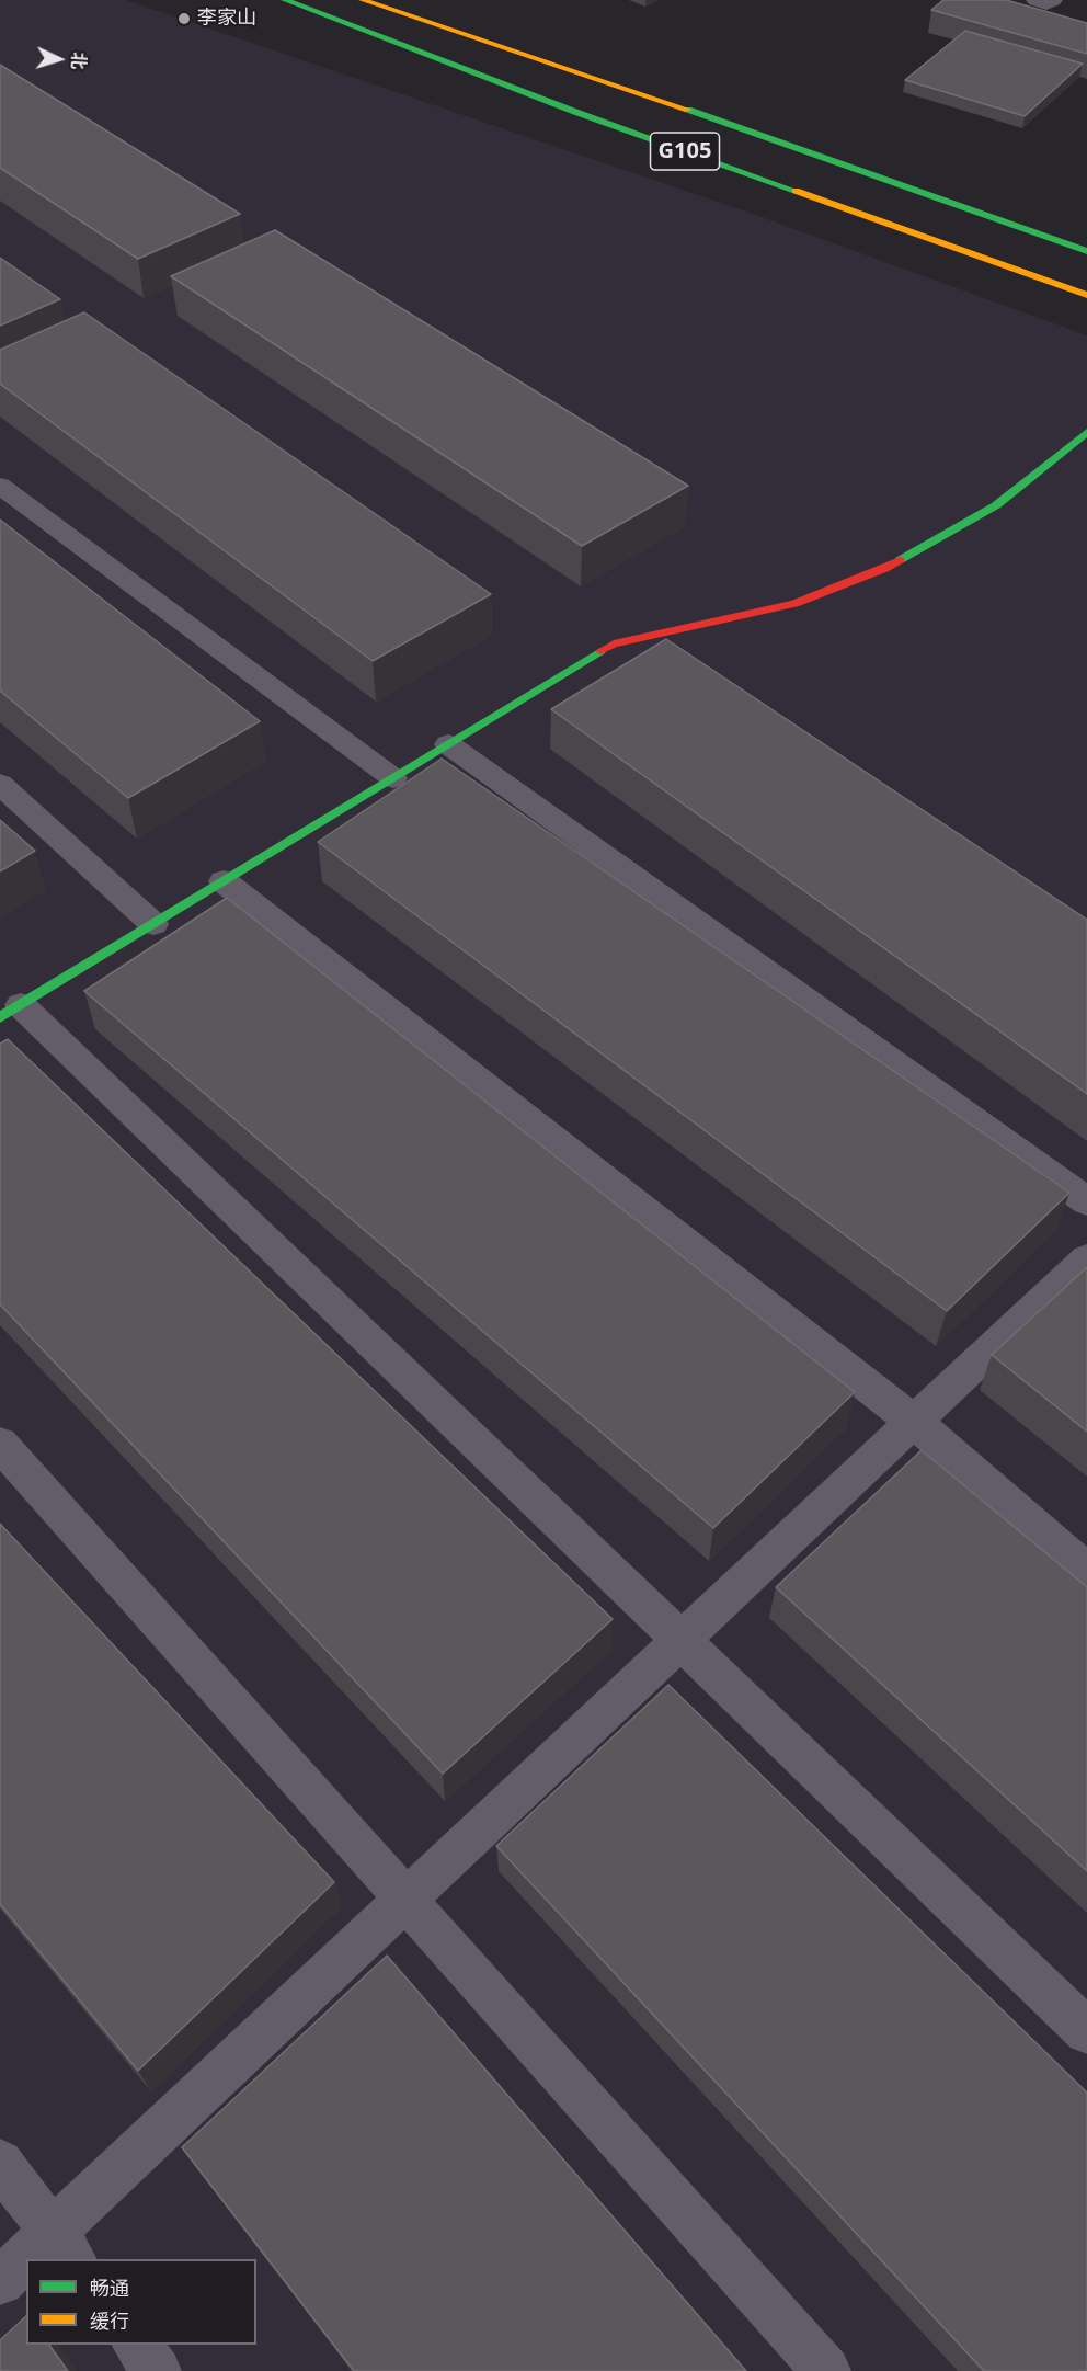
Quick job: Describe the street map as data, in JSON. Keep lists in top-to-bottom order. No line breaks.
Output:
{"streets":{"main road":["G105"]},"places":["李家山"],"legend":["畅通","缓行"],"north":"right"}
